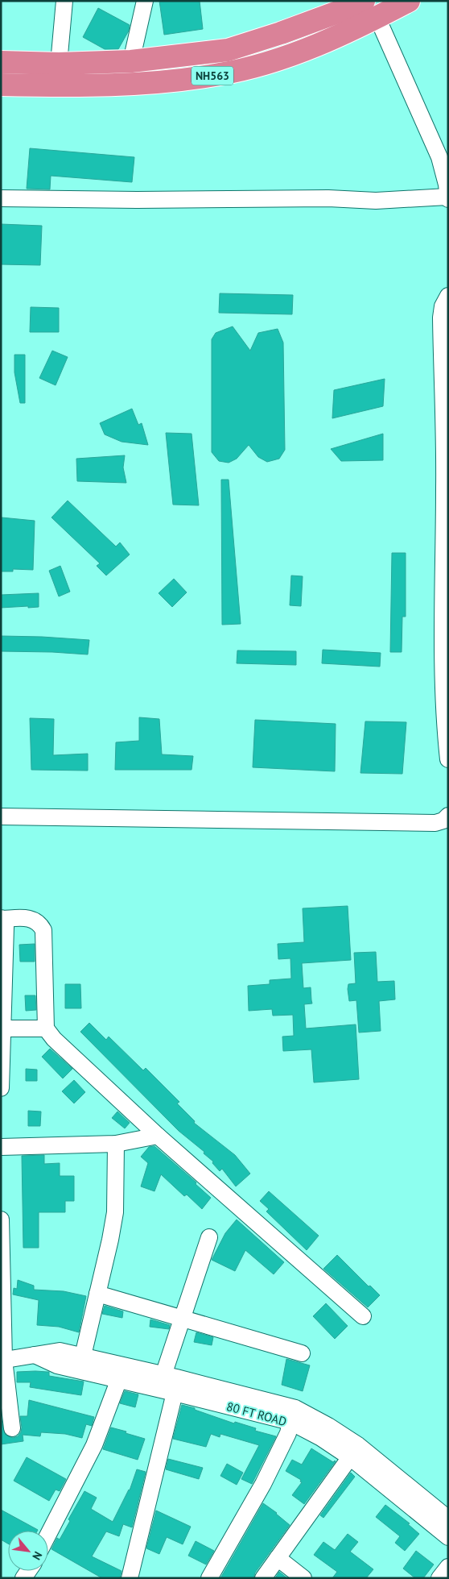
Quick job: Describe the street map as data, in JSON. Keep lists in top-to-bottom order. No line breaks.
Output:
{"streets":{"highway":["NH563"],"street":["80 FT ROAD"]},"north":"bottom right"}
